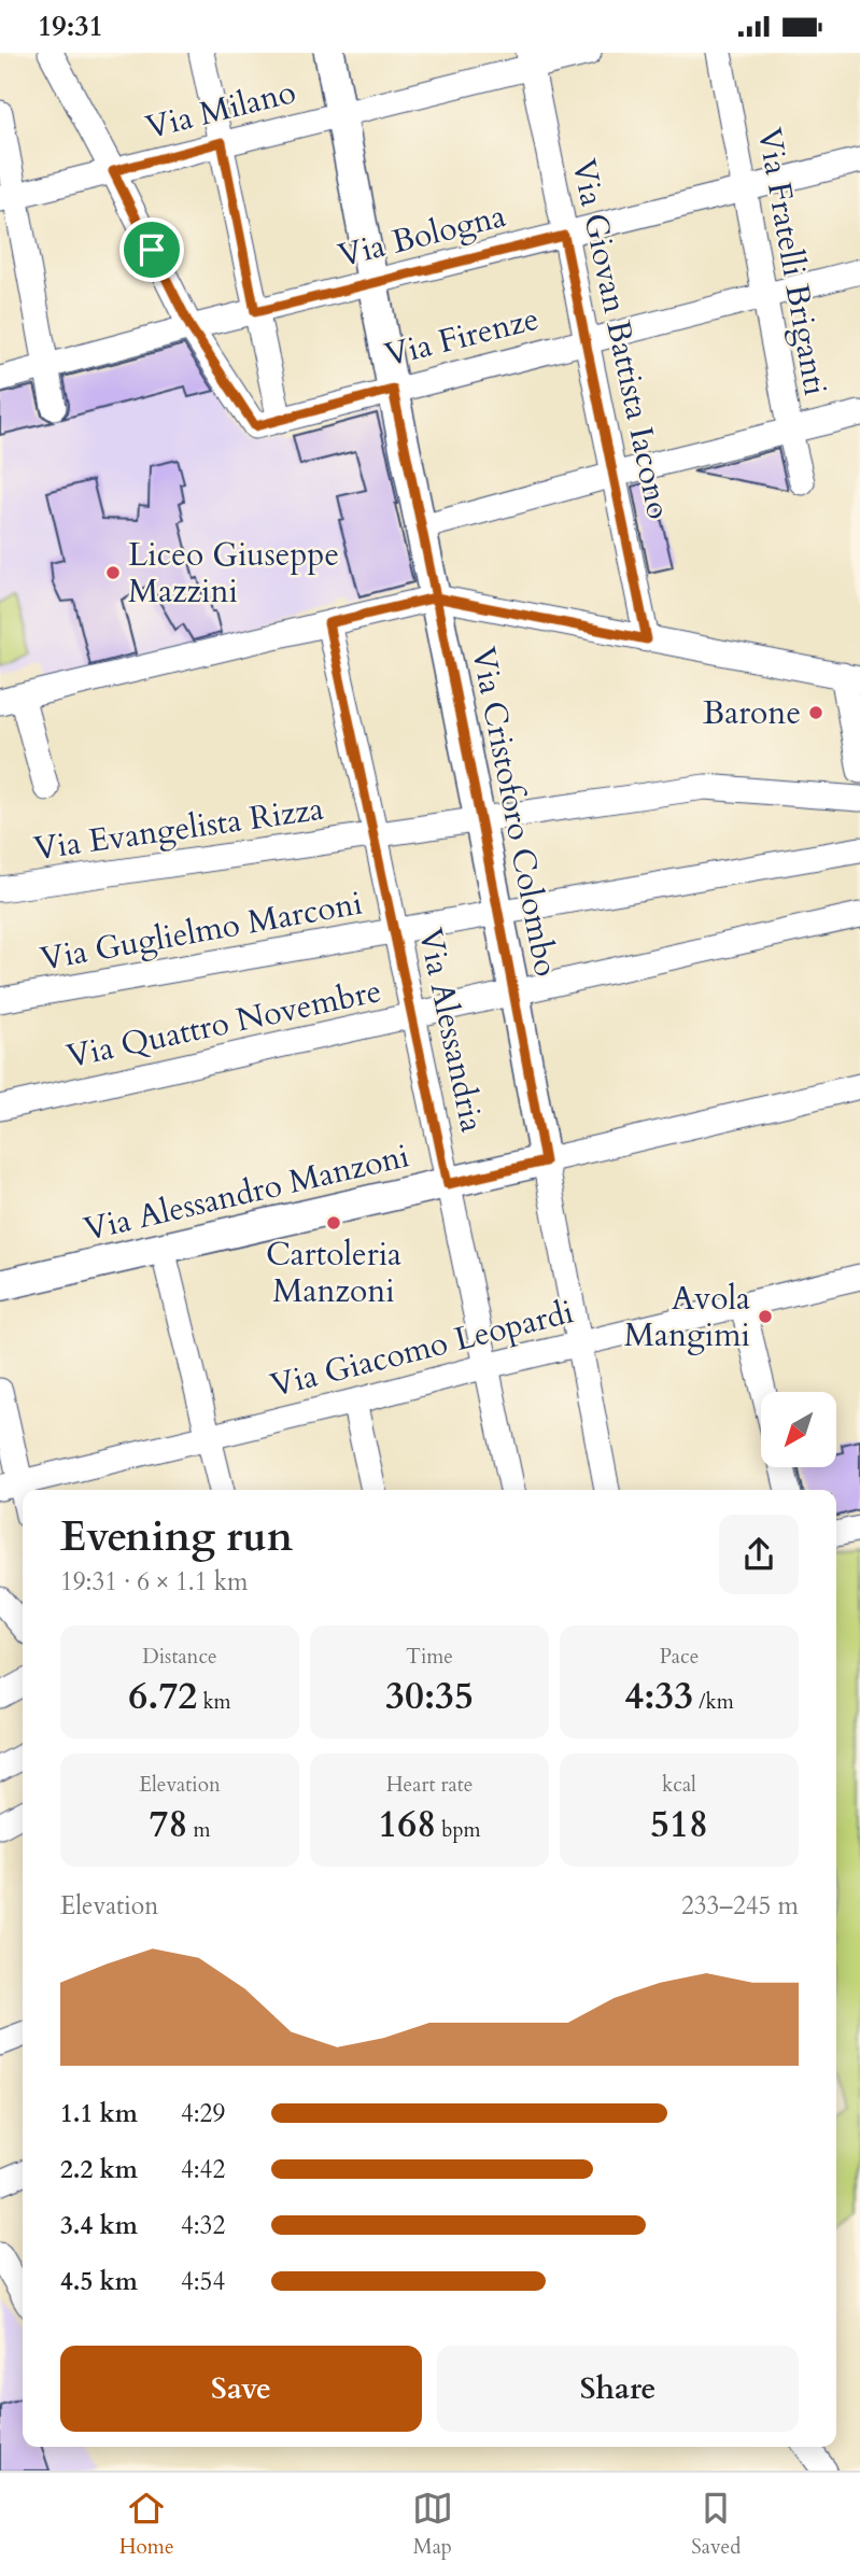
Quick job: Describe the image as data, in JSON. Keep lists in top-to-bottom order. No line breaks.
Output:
{"streets":{"main road":["Via Cristoforo Colombo","Via Alessandro Manzoni"],"street":["Via Milano","Via Bologna","Via Fratelli Briganti","Via Firenze","Via Giovan Battista Iacono","Via Evangelista Rizza","Via Guglielmo Marconi","Via Quattro Novembre","Via Alessandria","Via Giacomo Leopardi"]},"crossings":[["Via Milano","Via Giovan Battista Iacono"],["Via Milano","Via Cristoforo Colombo"],["Via Bologna","Via Fratelli Briganti"],["Via Bologna","Via Firenze"],["Via Bologna","Via Giovan Battista Iacono"],["Via Bologna","Via Cristoforo Colombo"],["Via Fratelli Briganti","Via Firenze"],["Via Firenze","Via Giovan Battista Iacono"],["Via Firenze","Via Cristoforo Colombo"],["Via Cristoforo Colombo","Via Evangelista Rizza"],["Via Cristoforo Colombo","Via Guglielmo Marconi"],["Via Cristoforo Colombo","Via Quattro Novembre"],["Via Cristoforo Colombo","Via Alessandro Manzoni"],["Via Cristoforo Colombo","Via Giacomo Leopardi"],["Via Evangelista Rizza","Via Alessandria"],["Via Guglielmo Marconi","Via Alessandria"],["Via Quattro Novembre","Via Alessandria"],["Via Alessandria","Via Alessandro Manzoni"],["Via Alessandria","Via Giacomo Leopardi"]],"places":["Liceo Giuseppe Mazzini","Barone","Cartoleria Manzoni","Avola Mangimi"],"north":"bottom left","page":{"status":"19:31","heading":["Evening run","19:31 · 6 × 1.1 km"],"stats":[["Distance","6.72 km"],["Time","30:35"],["Pace","4:33 /km"],["Elevation","78 m"],["Heart rate","168 bpm"],["kcal","518"]],"chart":["Elevation","233–245 m"],"list":[{"name":"1.1 km","note":"4:29"},{"name":"2.2 km","note":"4:42"},{"name":"3.4 km","note":"4:32"},{"name":"4.5 km","note":"4:54"}],"buttons":["Save","Share"],"tabs":["Home","Map","Saved"]}}
